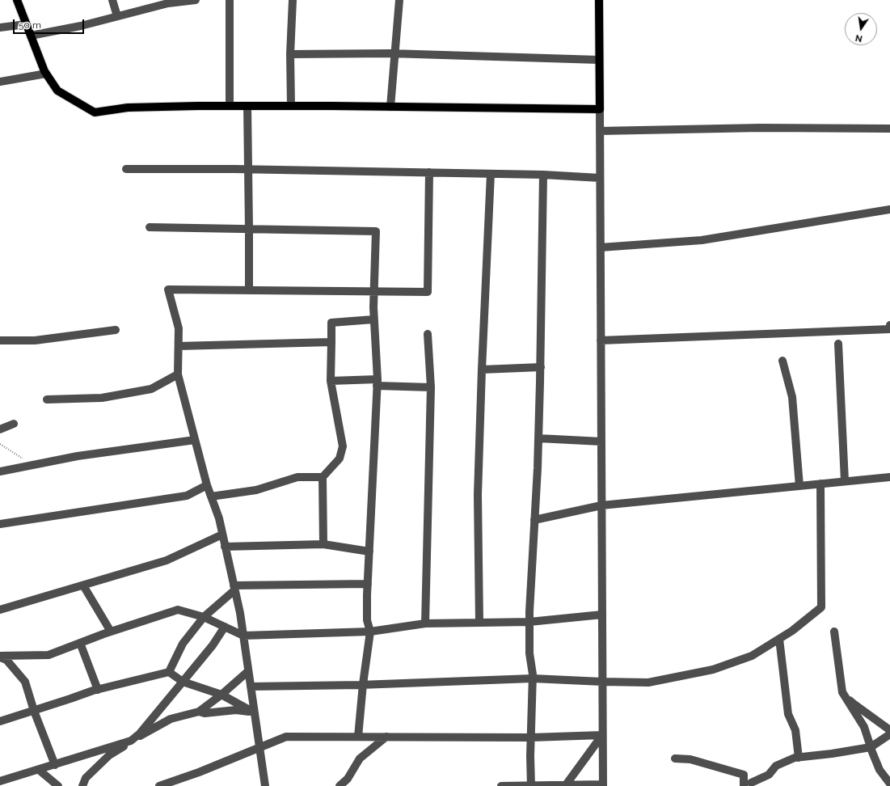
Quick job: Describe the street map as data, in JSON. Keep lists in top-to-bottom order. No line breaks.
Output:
{"scale_bar":"50 m","north":"bottom"}
